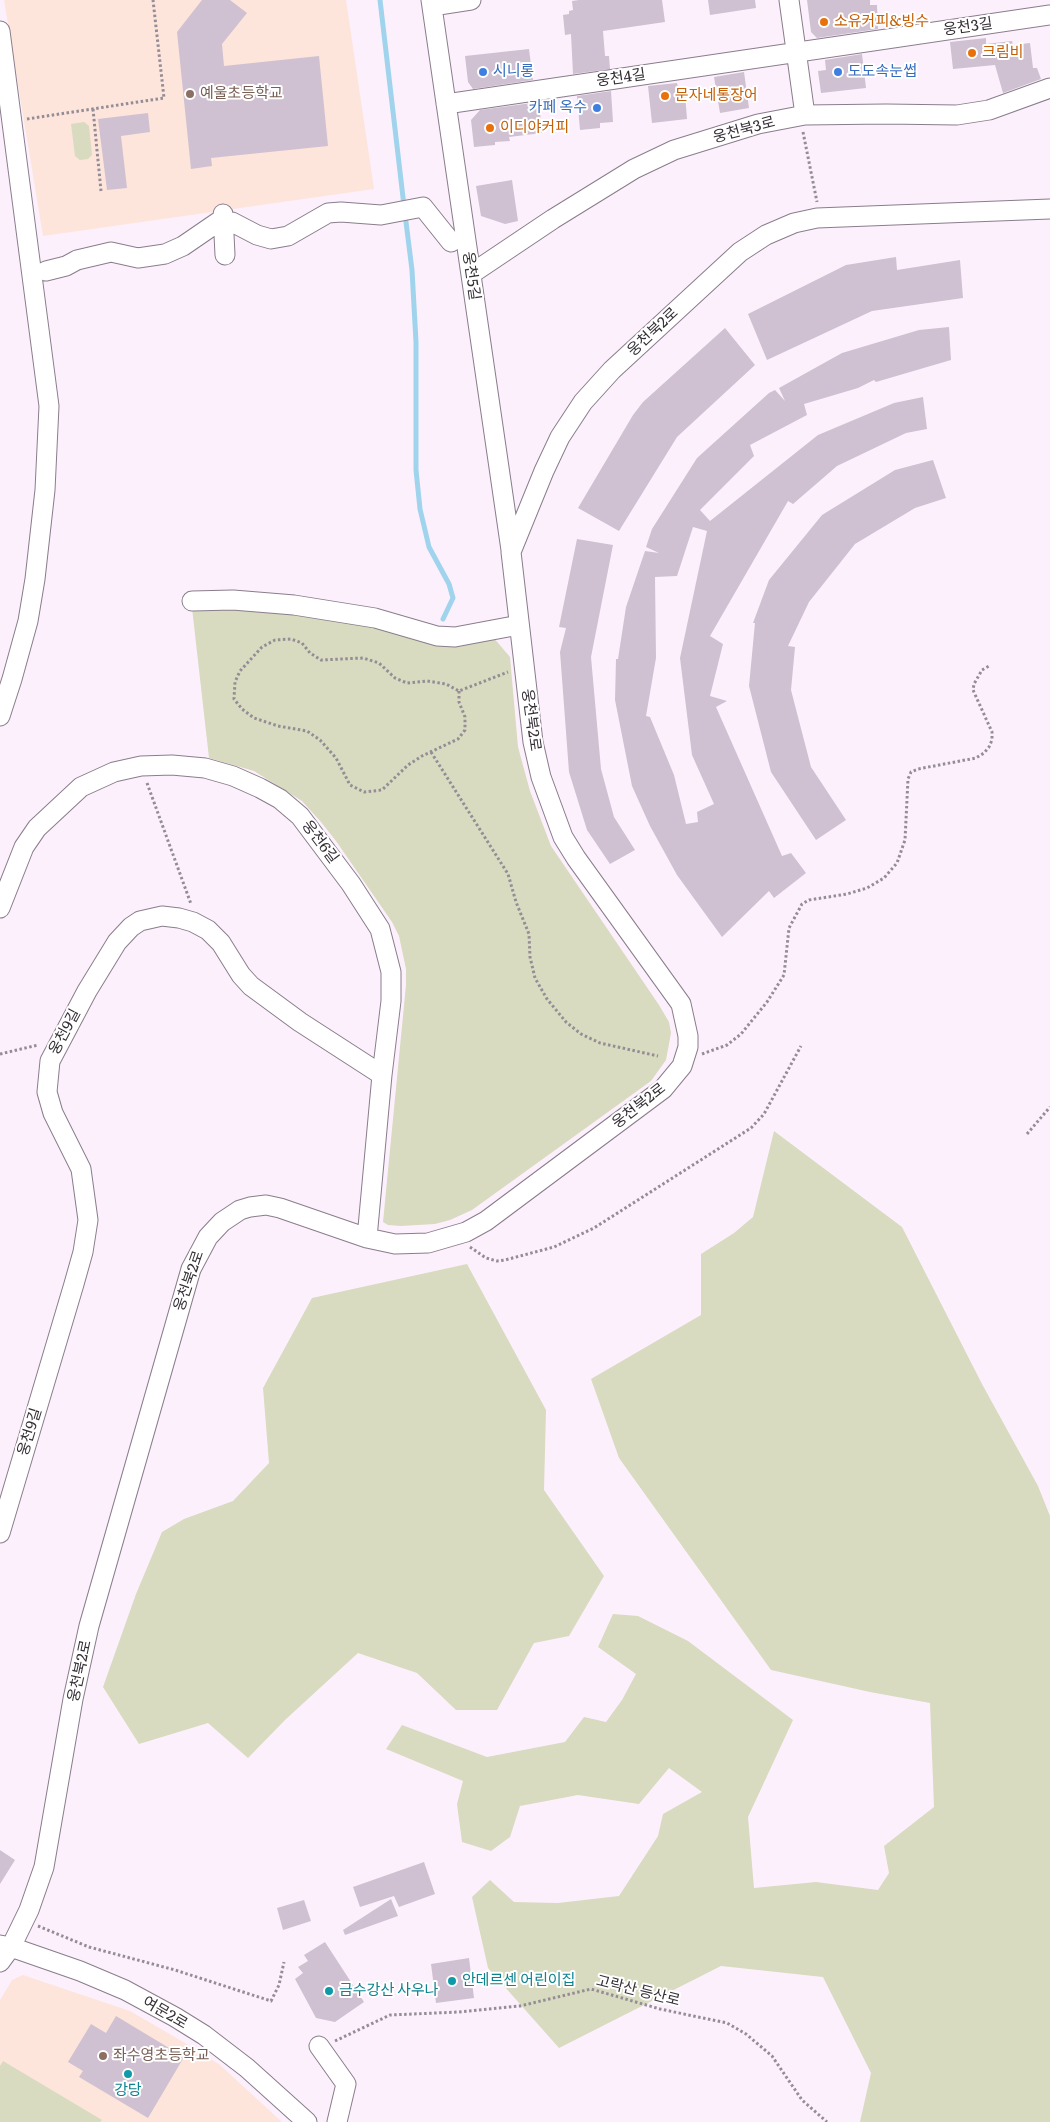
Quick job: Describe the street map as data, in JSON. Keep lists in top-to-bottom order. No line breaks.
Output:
{"streets":{"street":["웅천3길","웅천4길","웅천북3로","웅천5길","웅천북2로","웅천6길","웅천9길","여문2로"],"path":["고락산 등산로"]},"crossings":[["웅천3길","웅천4길"],["웅천4길","웅천5길"],["웅천북3로","웅천5길"],["웅천5길","웅천북2로"],["웅천북2로","웅천6길"],["웅천북2로","여문2로"],["웅천6길","웅천9길"]],"places":["소유커피&빙수","크림비","시니롱","도도속눈썹","예울초등학교","문자네통장어","카페 옥수","이디야커피","안데르센 어린이집","금수강산 사우나","좌수영초등학교","강당"]}
